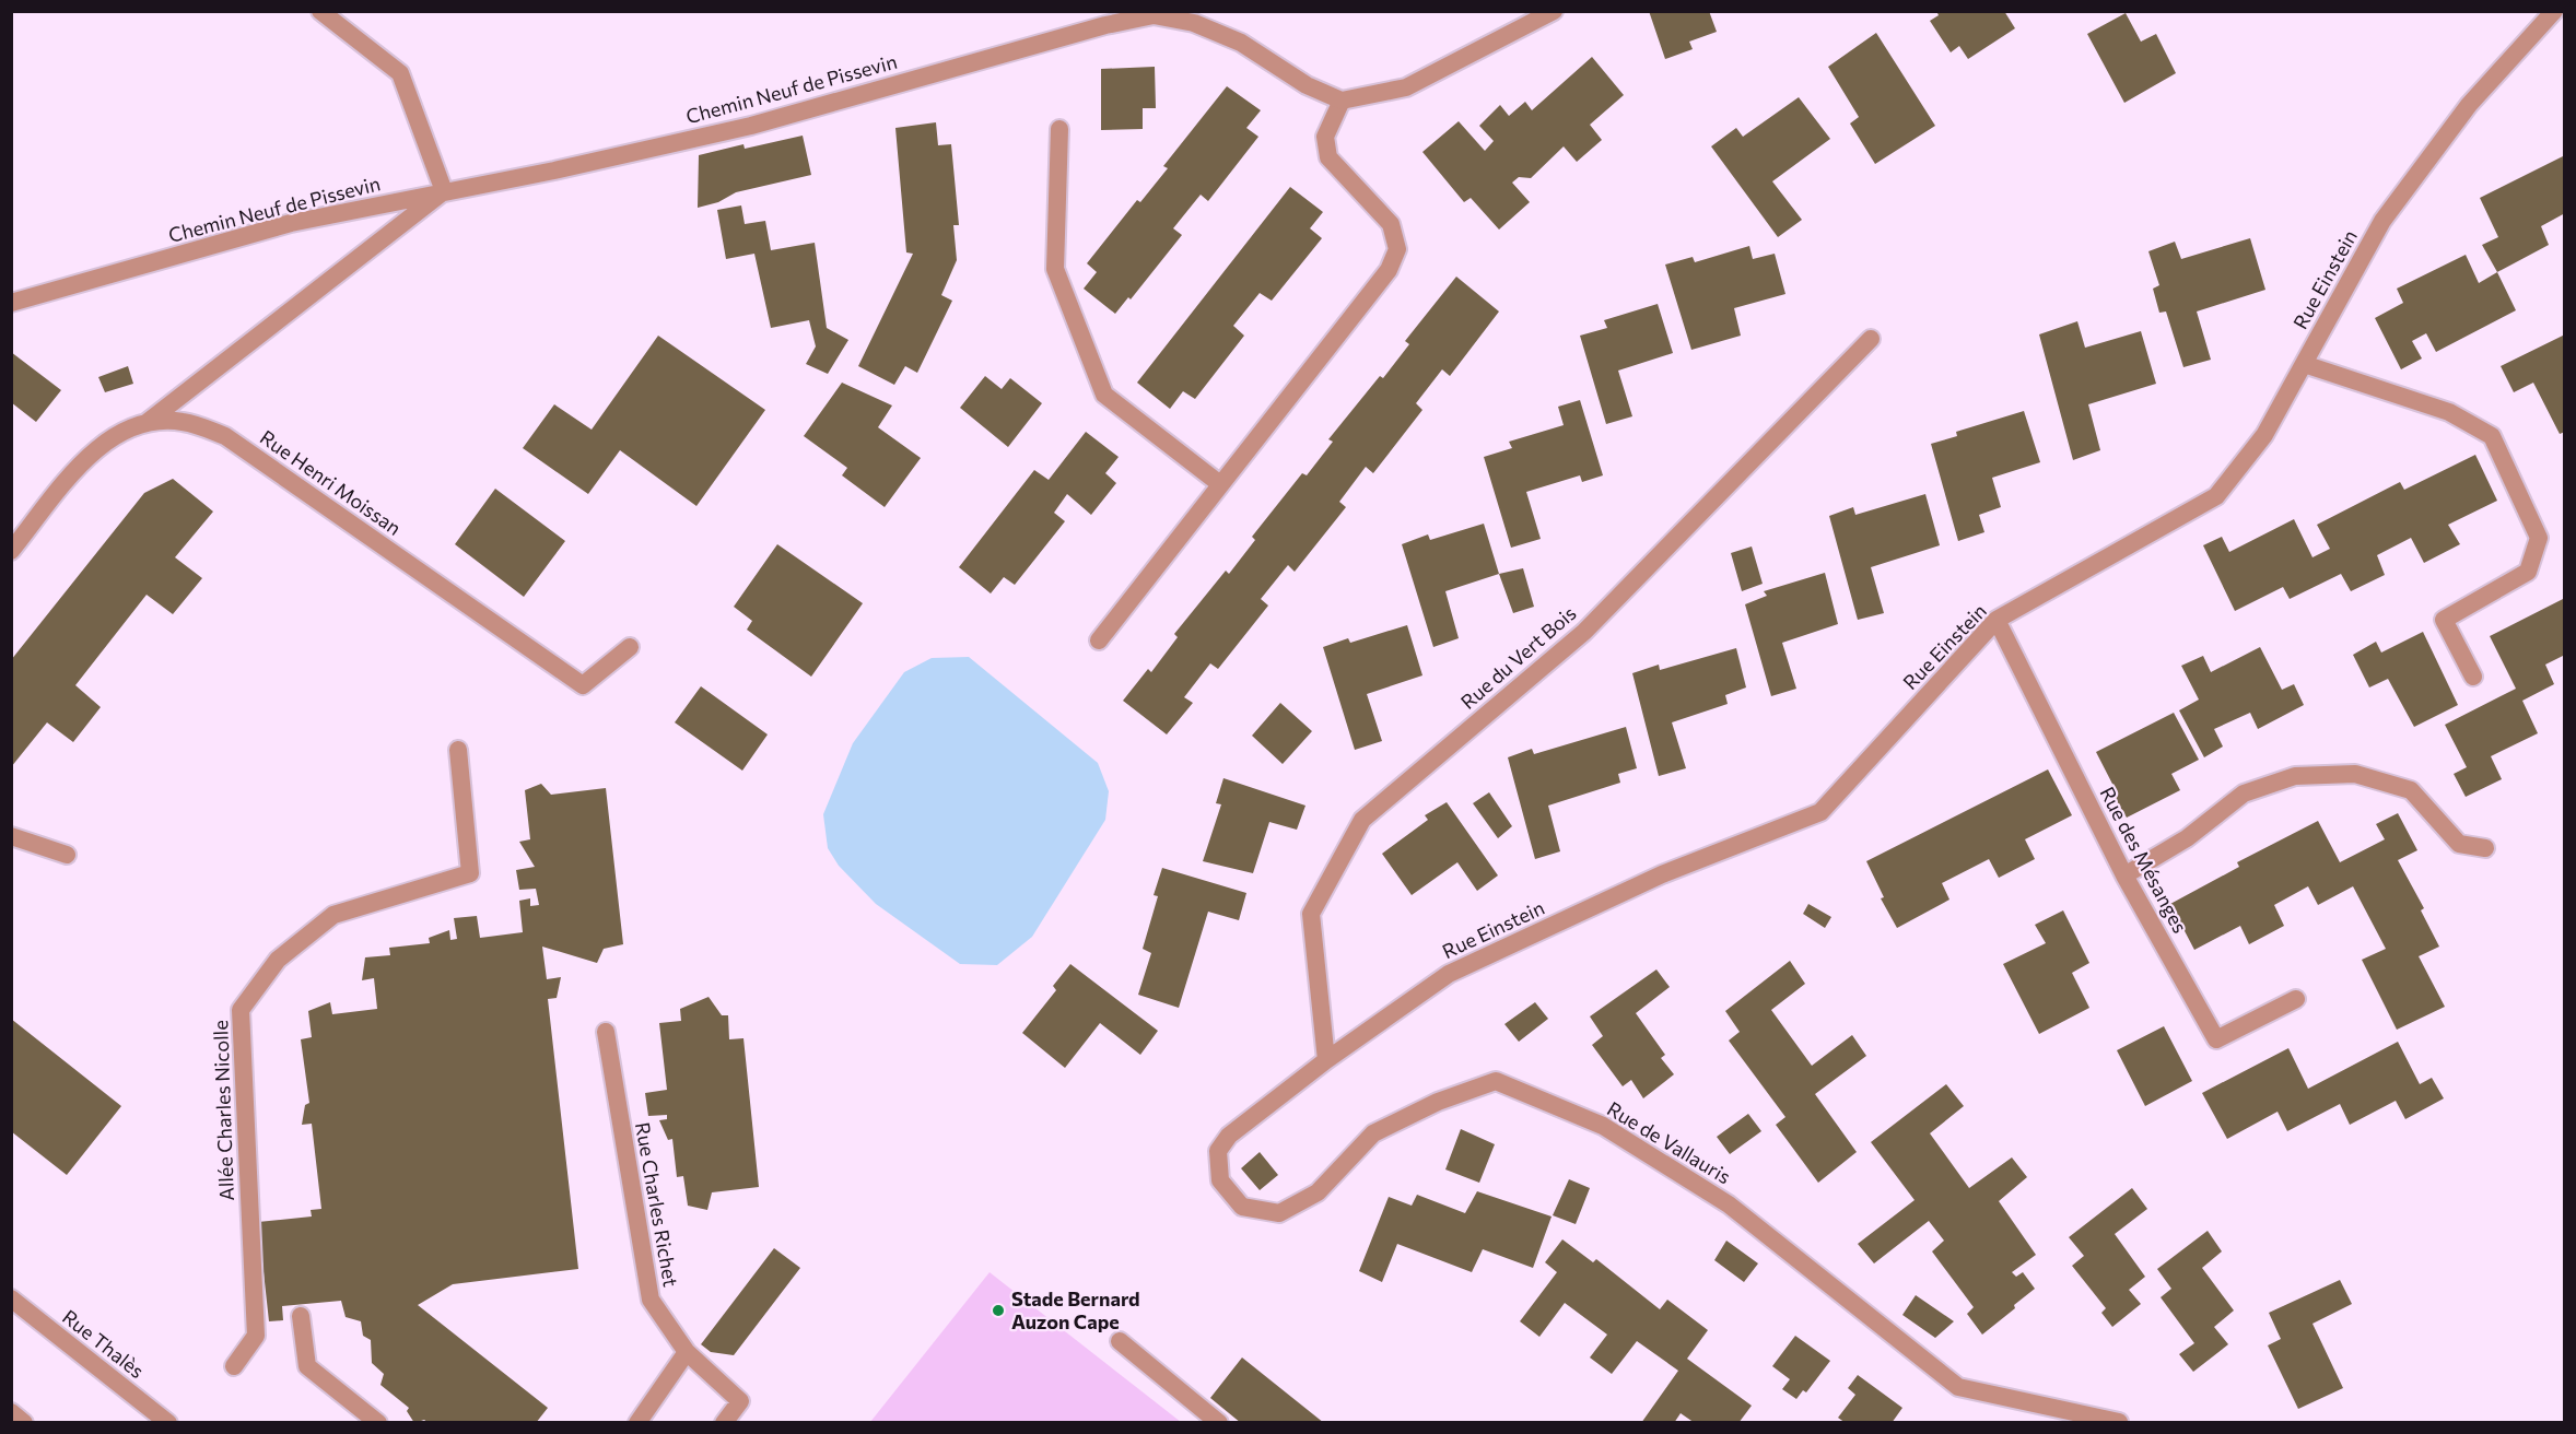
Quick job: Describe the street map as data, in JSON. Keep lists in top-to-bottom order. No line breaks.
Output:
{"streets":{"street":["Chemin Neuf de Pissevin","Rue Einstein","Rue Henri Moissan","Rue du Vert Bois","Rue des Mésanges","Allée Charles Nicolle","Rue de Vallauris","Rue Charles Richet","Rue Thalès"]},"crossings":[["Rue Einstein","Rue du Vert Bois"],["Rue Einstein","Rue des Mésanges"],["Rue Einstein","Rue de Vallauris"]],"places":["Stade Bernard Auzon Cape"]}
